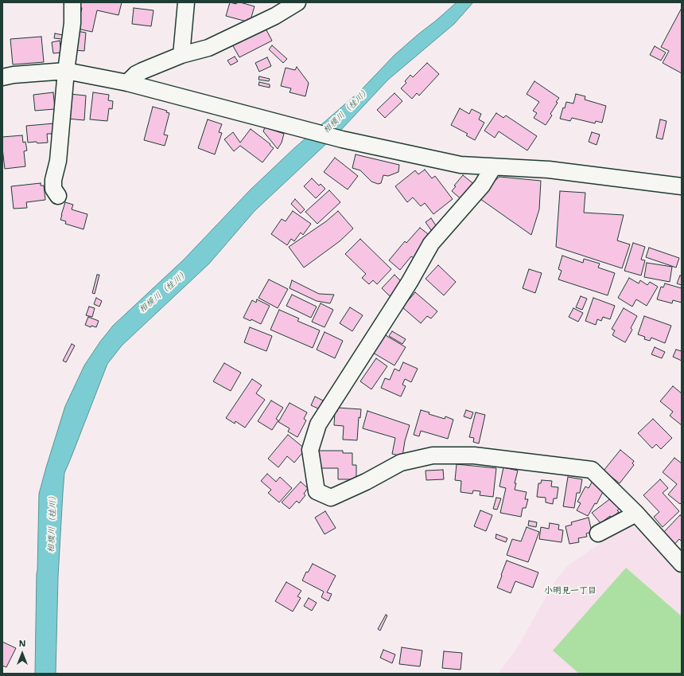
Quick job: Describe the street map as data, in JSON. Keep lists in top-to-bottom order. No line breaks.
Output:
{"districts":["小明見一丁目"],"water":["相模川（桂川）"],"north":"top"}
